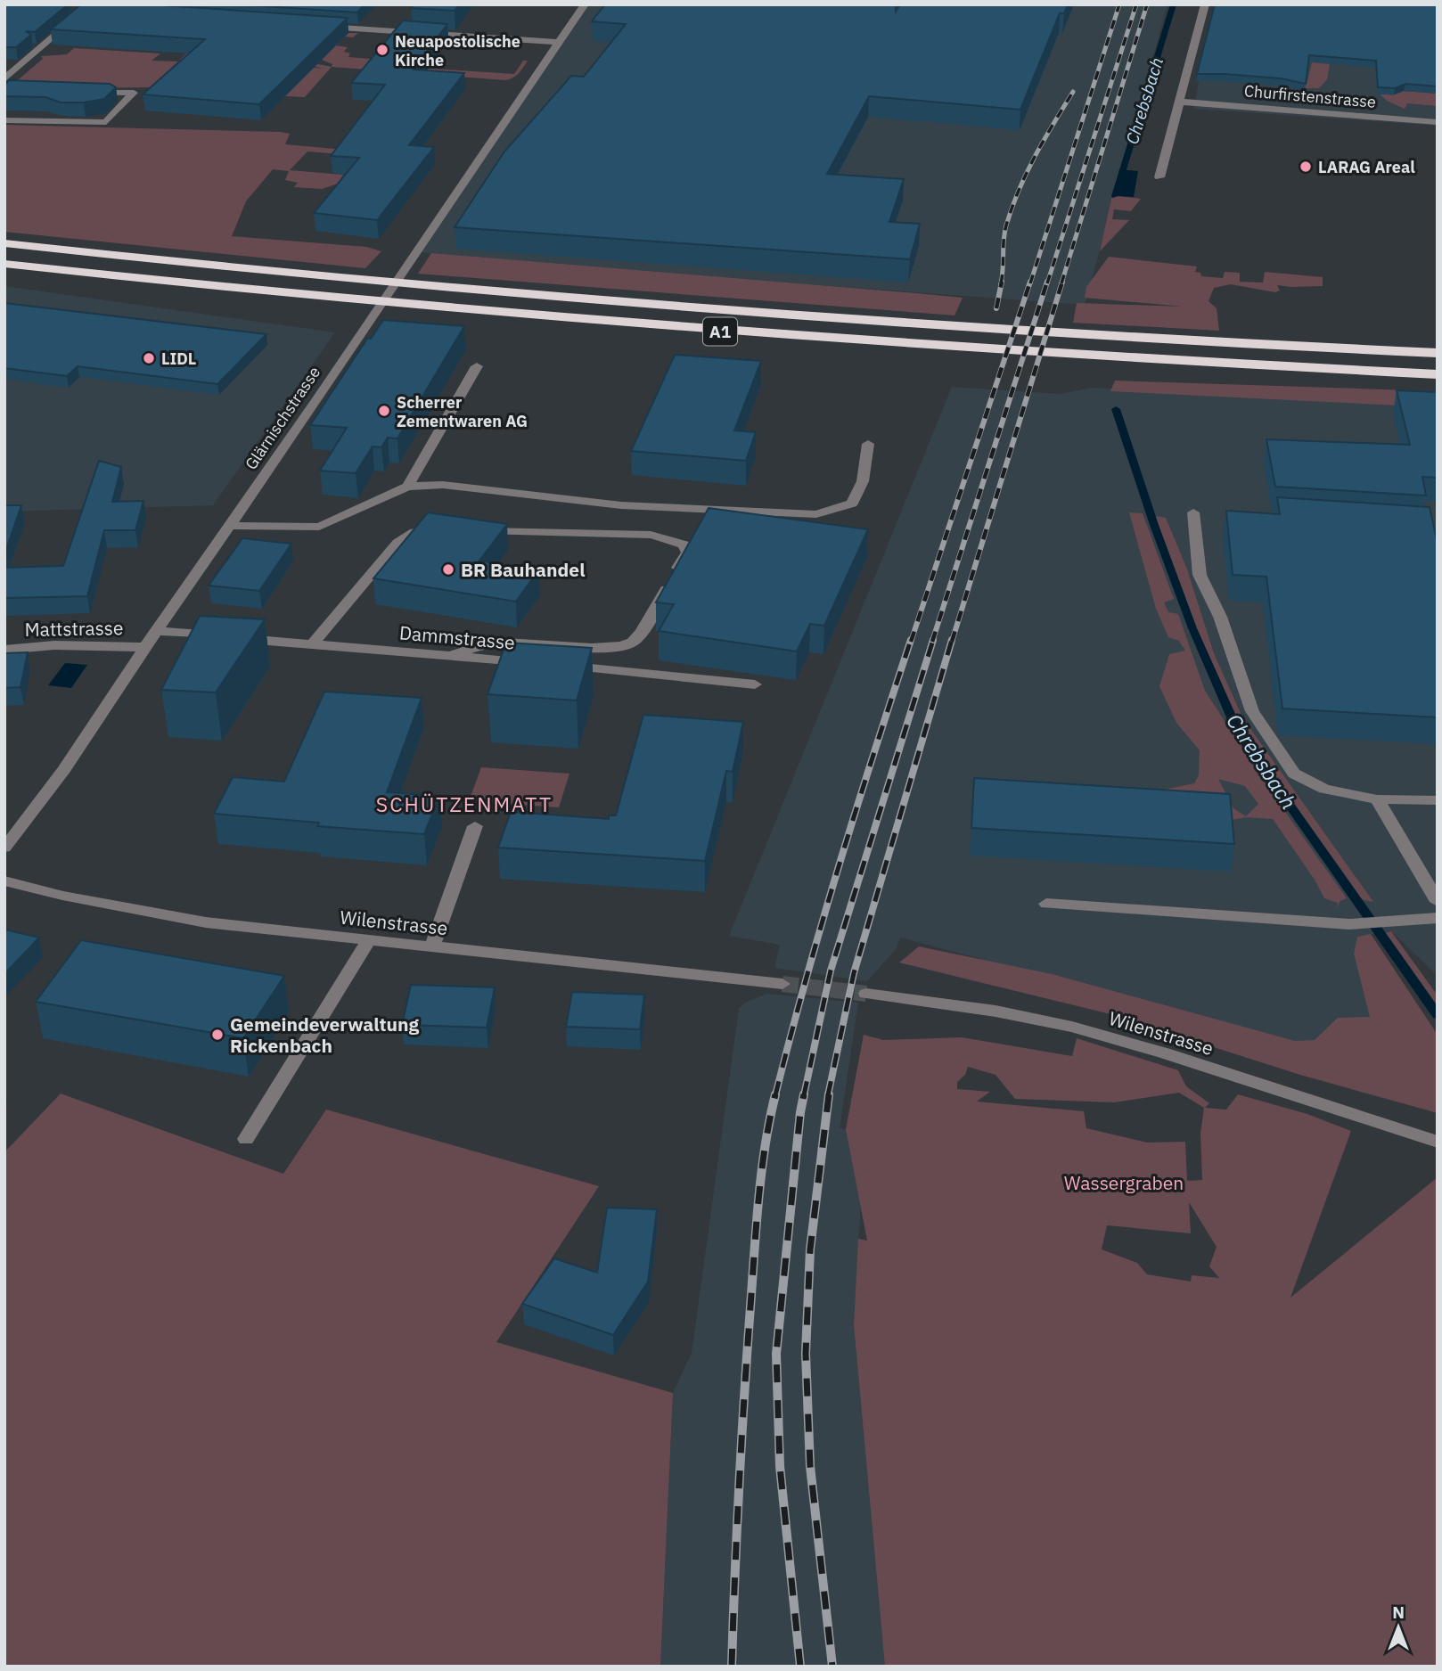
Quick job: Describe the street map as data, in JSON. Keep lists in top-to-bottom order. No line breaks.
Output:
{"streets":{"highway":["A1"],"street":["Churfirstenstrasse","Glärnischstrasse","Mattstrasse","Dammstrasse","Wilenstrasse"]},"crossings":[["Glärnischstrasse","Mattstrasse"],["Glärnischstrasse","Dammstrasse"]],"districts":["SCHÜTZENMATT"],"water":["Chrebsbach"],"parks":["Wassergraben"],"places":["Neuapostolische Kirche","LARAG Areal","LIDL","Scherrer Zementwaren AG","BR Bauhandel","Gemeindeverwaltung Rickenbach"],"north":"top"}
